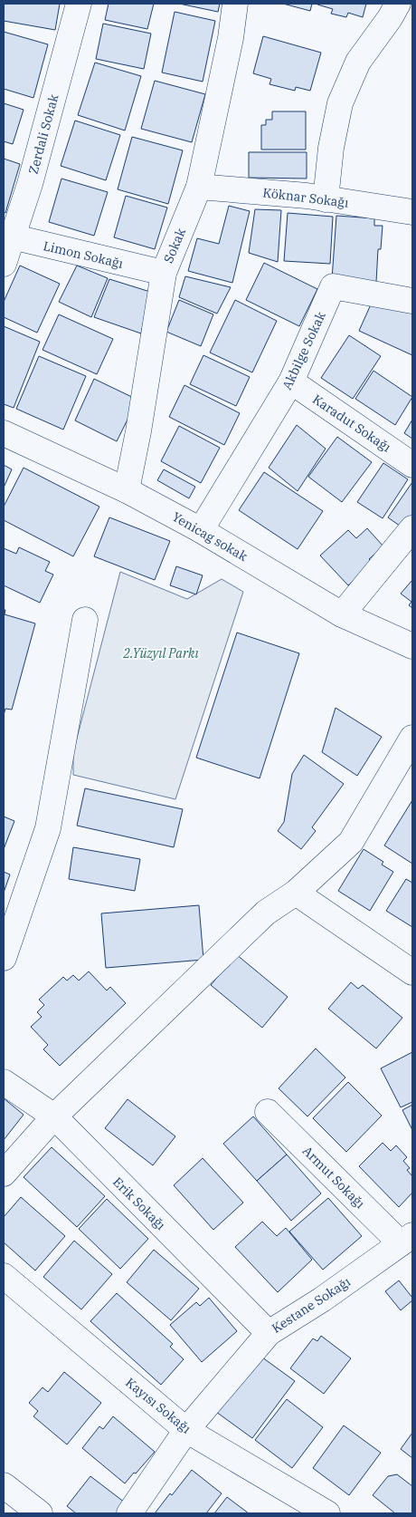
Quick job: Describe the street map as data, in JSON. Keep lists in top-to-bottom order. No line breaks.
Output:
{"streets":{"street":["Zerdali Sokak","Köknar Sokağı","Sokak","Limon Sokağı","Akbilge Sokak","Karadut Sokağı","Yenicag sokak","Armut Sokağı","Erik Sokağı","Kestane Sokağı","Kayısı Sokağı"]},"crossings":[["Zerdali Sokak","Limon Sokağı"],["Köknar Sokağı","Sokak"],["Sokak","Limon Sokağı"],["Sokak","Yenicag sokak"],["Akbilge Sokak","Karadut Sokağı"],["Akbilge Sokak","Yenicag sokak"],["Armut Sokağı","Kestane Sokağı"],["Erik Sokağı","Kestane Sokağı"],["Kestane Sokağı","Kayısı Sokağı"]],"parks":["2.Yüzyıl Parkı"]}
